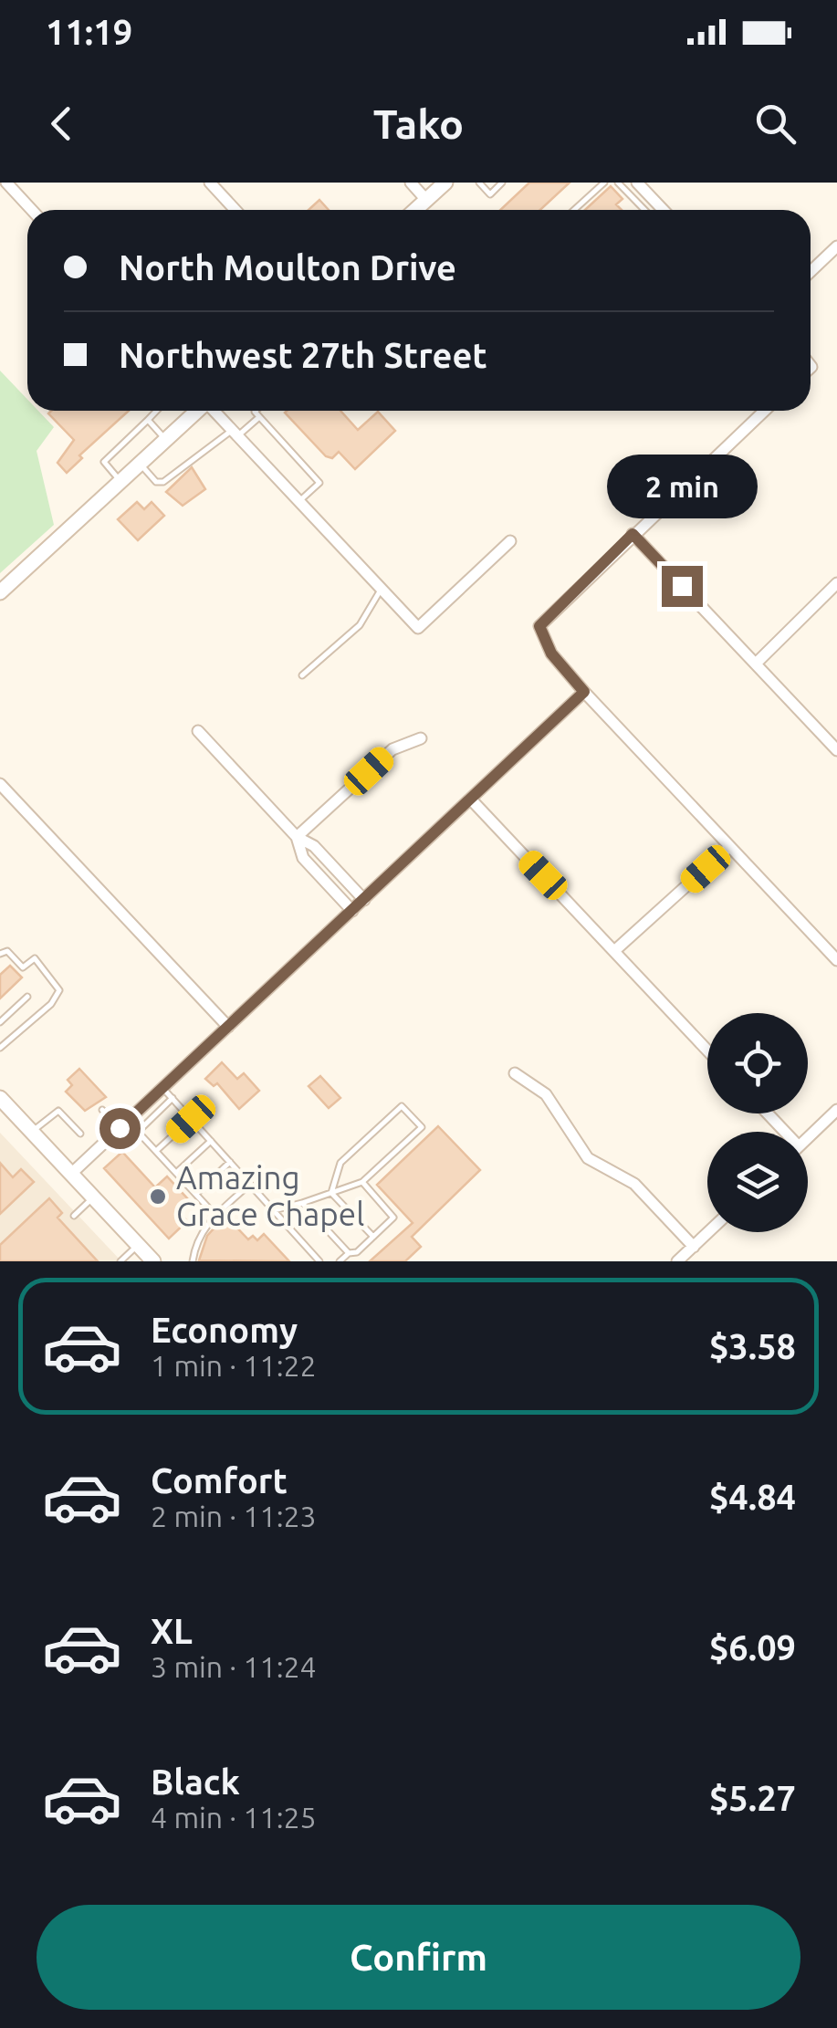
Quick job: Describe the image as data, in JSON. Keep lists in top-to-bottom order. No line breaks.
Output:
{"places":["Amazing Grace Chapel"],"page":{"status":"11:19","header":"Tako","banner":["North Moulton Drive","Northwest 27th Street"],"bubble":"2 min","list":[{"name":"Economy","note":"1 min · 11:22","value":"$3.58"},{"name":"Comfort","note":"2 min · 11:23","value":"$4.84"},{"name":"XL","note":"3 min · 11:24","value":"$6.09"},{"name":"Black","note":"4 min · 11:25","value":"$5.27"}],"buttons":"Confirm"}}
